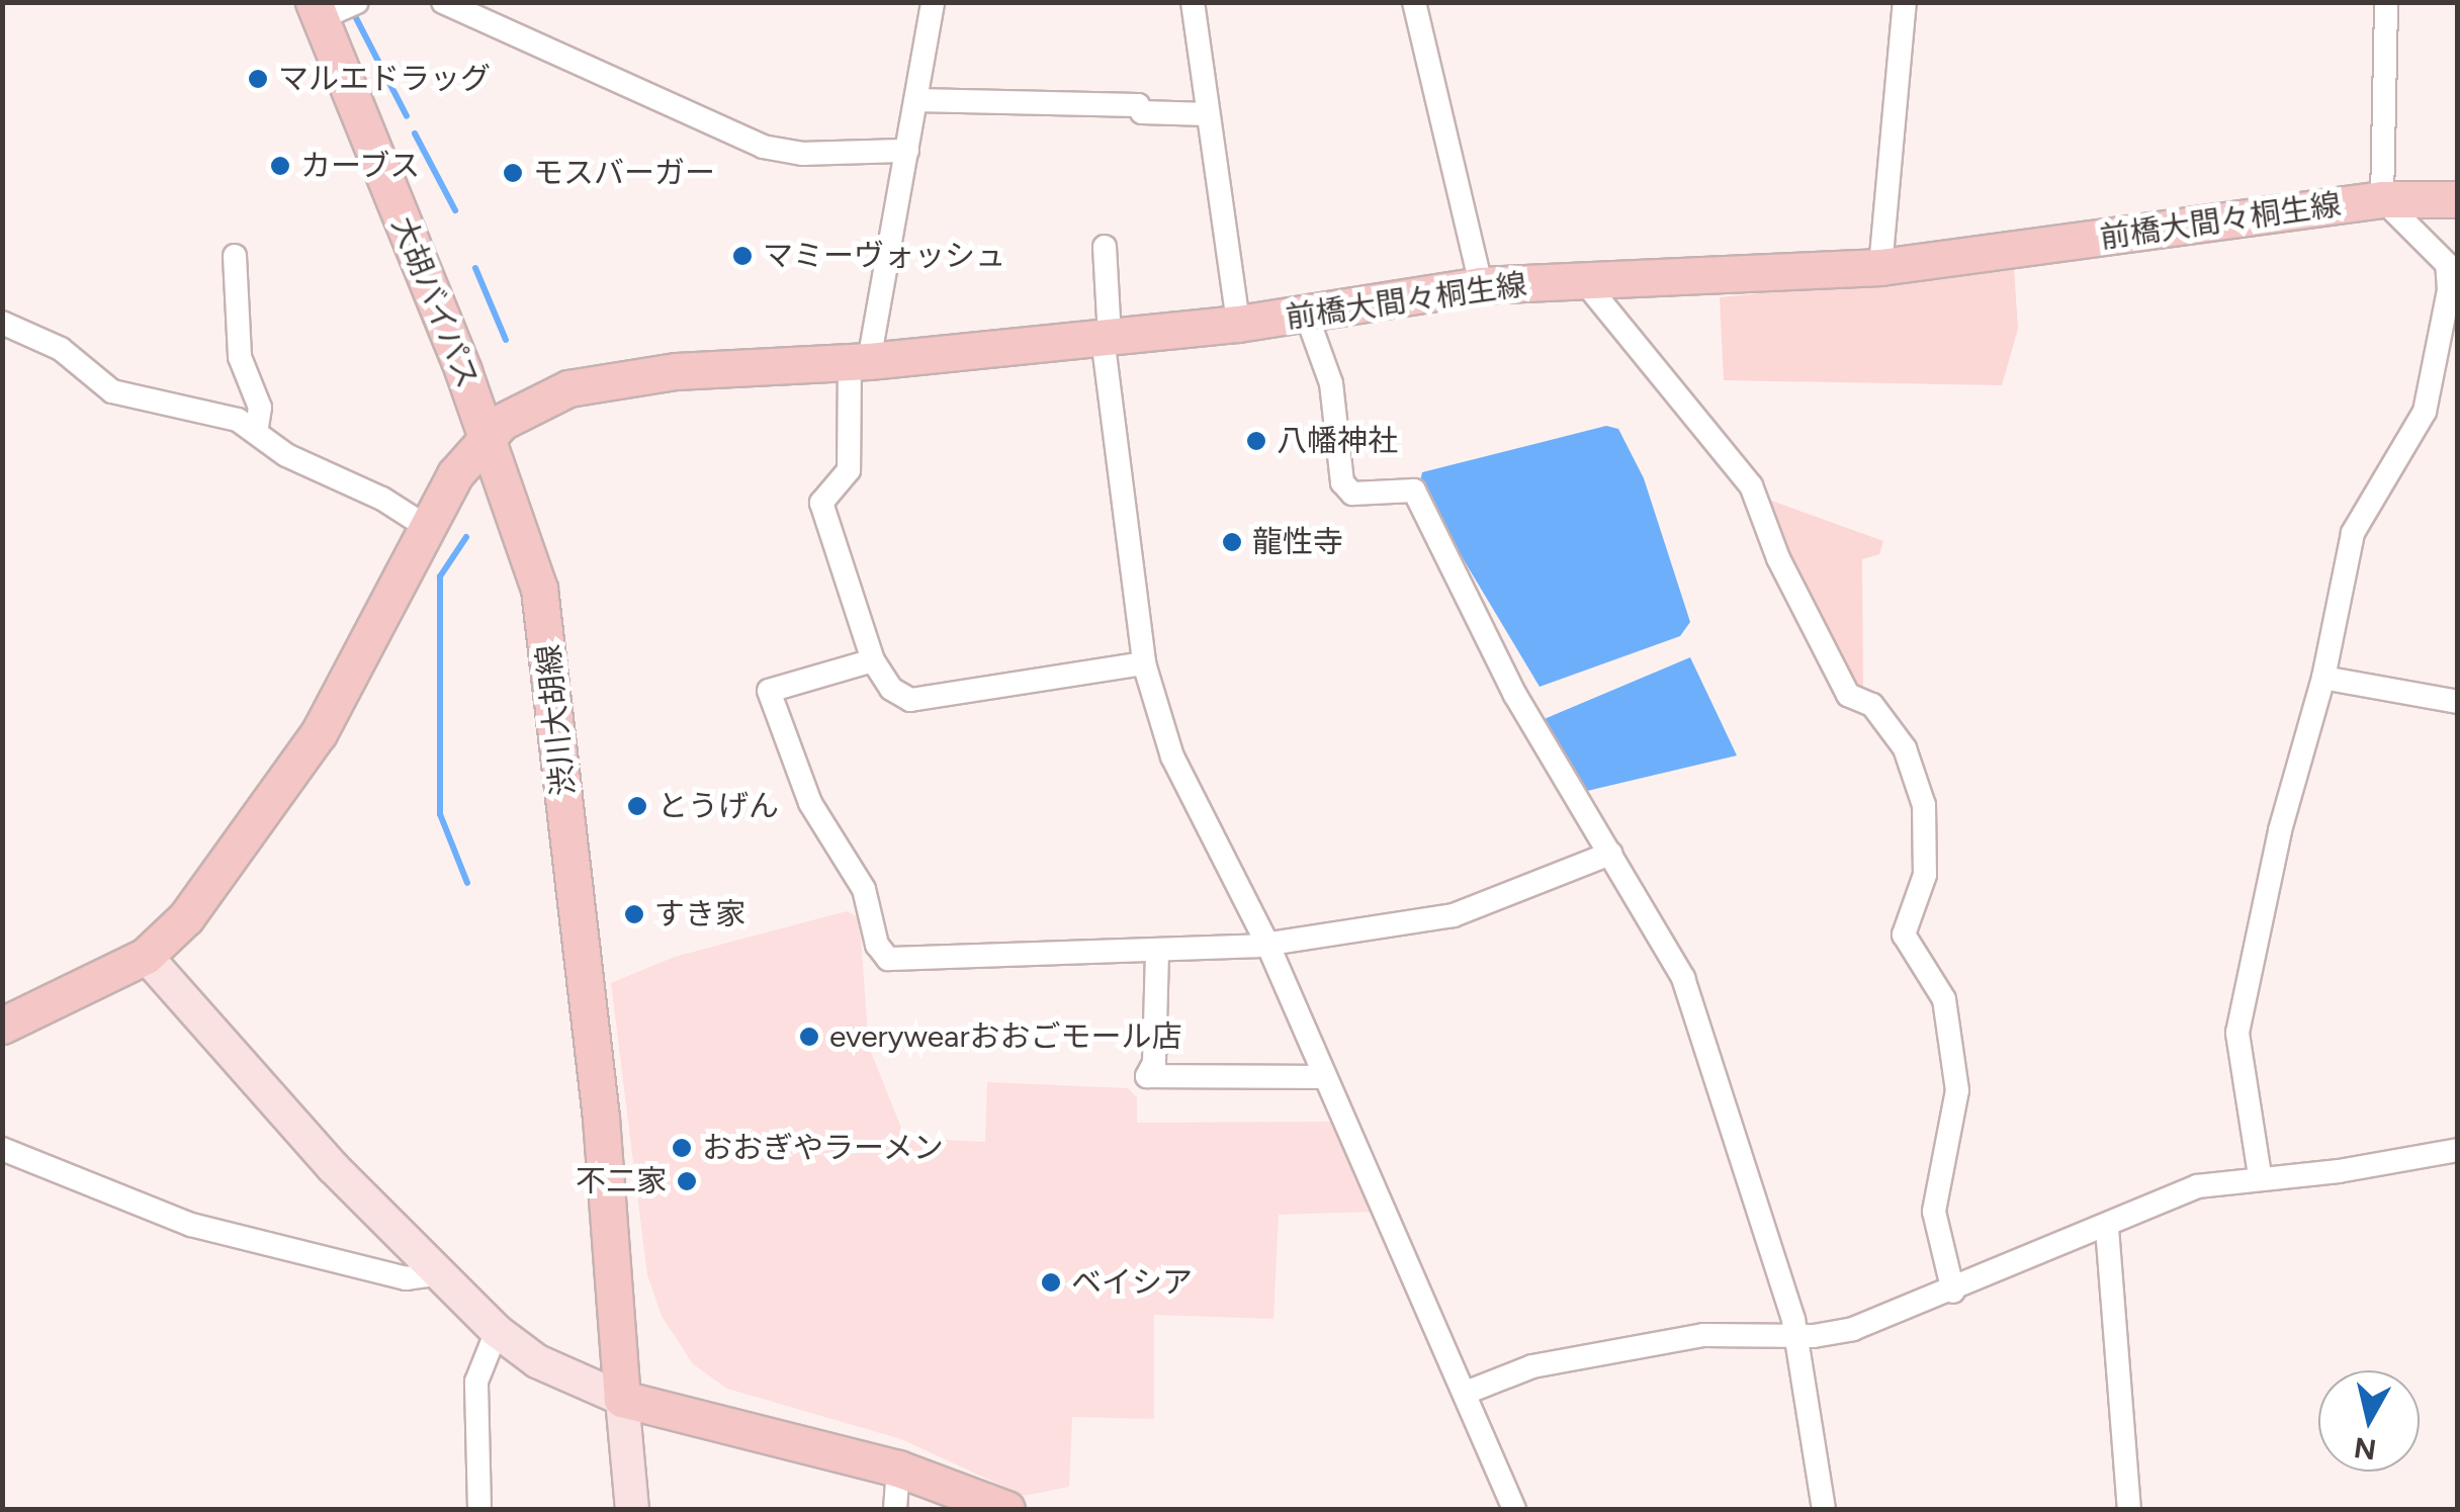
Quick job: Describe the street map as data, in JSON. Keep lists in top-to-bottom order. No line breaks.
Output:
{"streets":{"main road":["前橋大間々桐生線","大胡バイパス","渋川大胡線"]},"crossings":[["前橋大間々桐生線","大胡バイパス"],["前橋大間々桐生線","渋川大胡線"],["大胡バイパス","渋川大胡線"]],"places":["マルエドラッグ","カーブス","モスバーガー","マミーヴォッシュ","八幡神社","龍性寺","とうげん","すき家","everywearおおごモール店","おおぎやラーメン","不二家","ベイシア"],"north":"bottom"}
